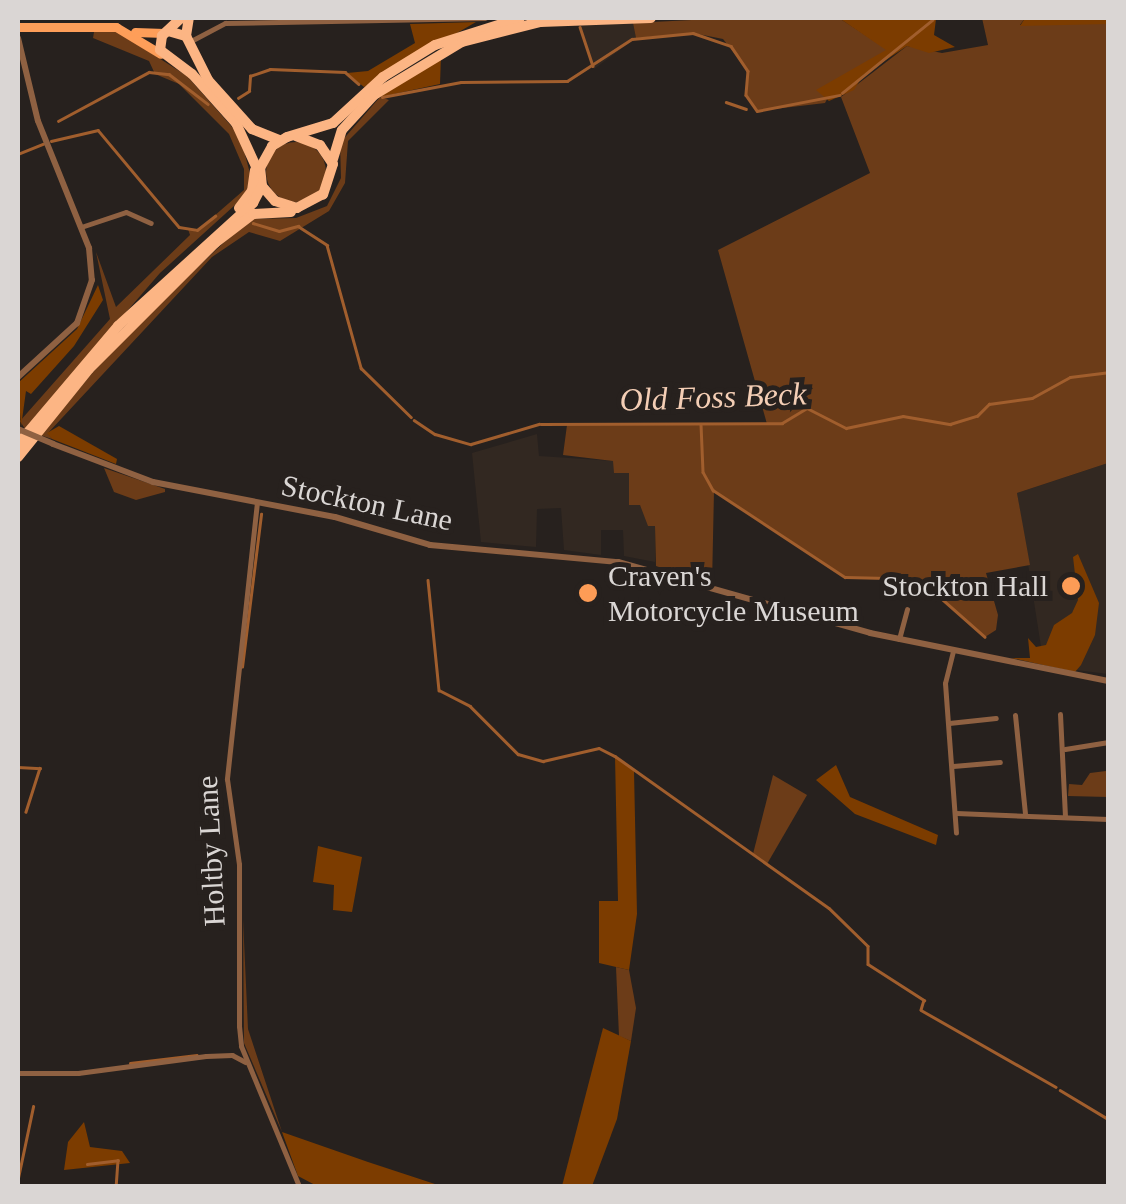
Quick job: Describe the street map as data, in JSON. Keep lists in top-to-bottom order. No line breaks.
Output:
{"streets":{"street":["Stockton Lane","Holtby Lane"]},"crossings":[["Stockton Lane","Holtby Lane"]],"water":["Old Foss Beck"],"places":["Stockton Hall","Craven's Motorcycle Museum"]}
